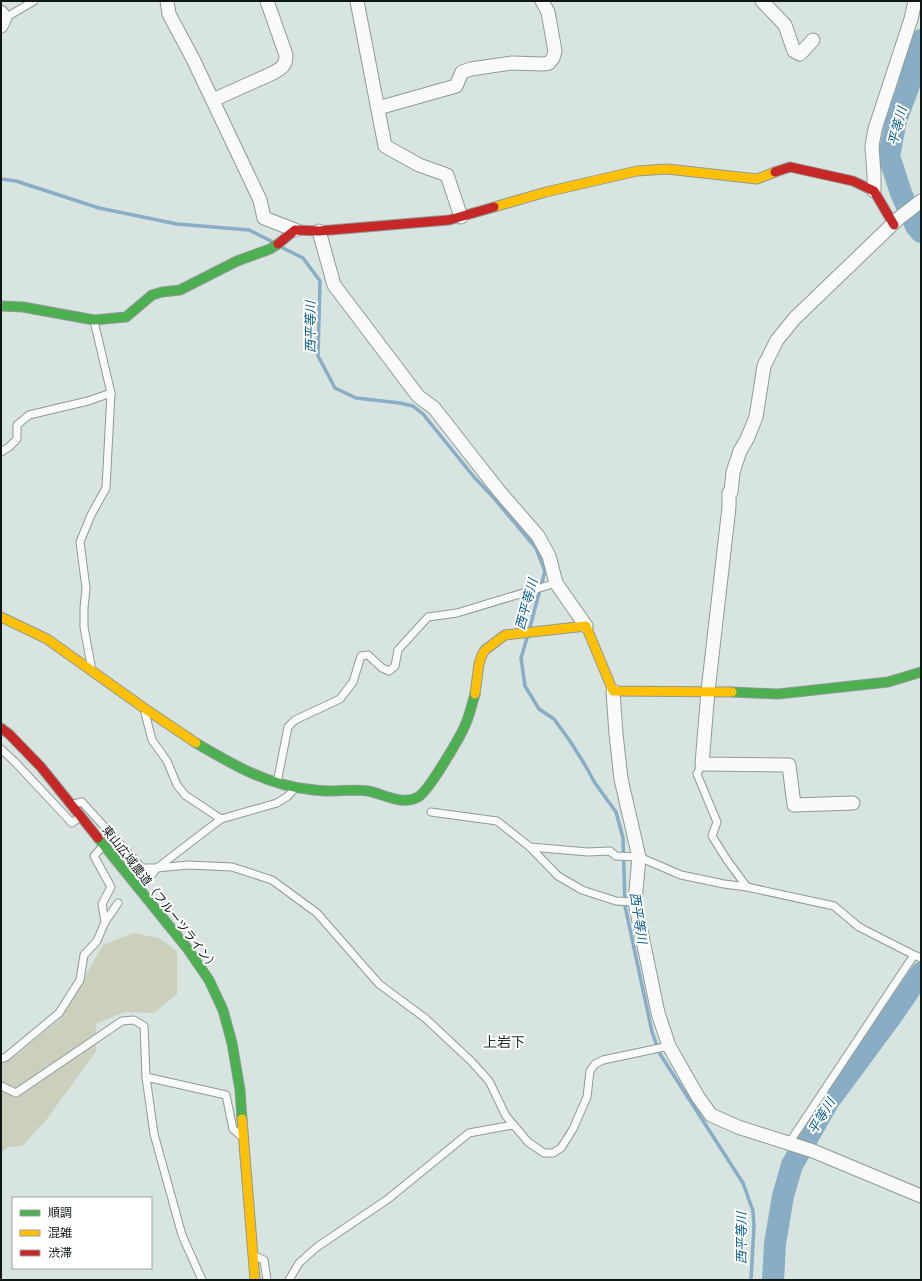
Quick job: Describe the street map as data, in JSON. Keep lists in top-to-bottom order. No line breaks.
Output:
{"streets":{"street":["東山広域農道（フルーツライン）"]},"districts":["上岩下"],"water":["平等川","西平等川"],"legend":["順調","混雑","渋滞"]}
